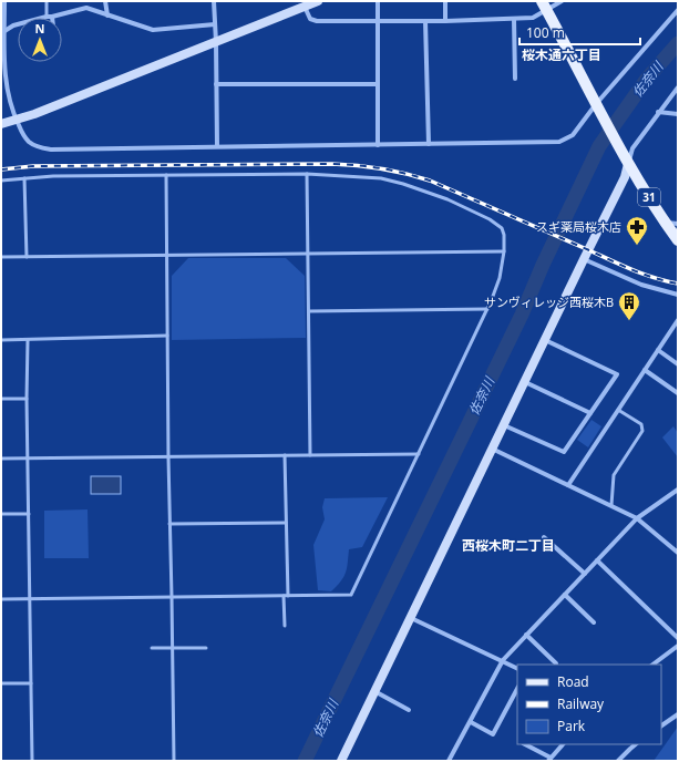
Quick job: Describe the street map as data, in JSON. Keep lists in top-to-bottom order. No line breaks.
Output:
{"streets":{"main road":["31"]},"districts":["桜木通六丁目","西桜木町二丁目"],"water":["佐奈川"],"places":{"pharmacy":["スギ薬局桜木店"],"building":["サンヴィレッジ西桜木B"]},"legend":["Road","Railway","Park"],"scale_bar":"100 m","north":"top"}
